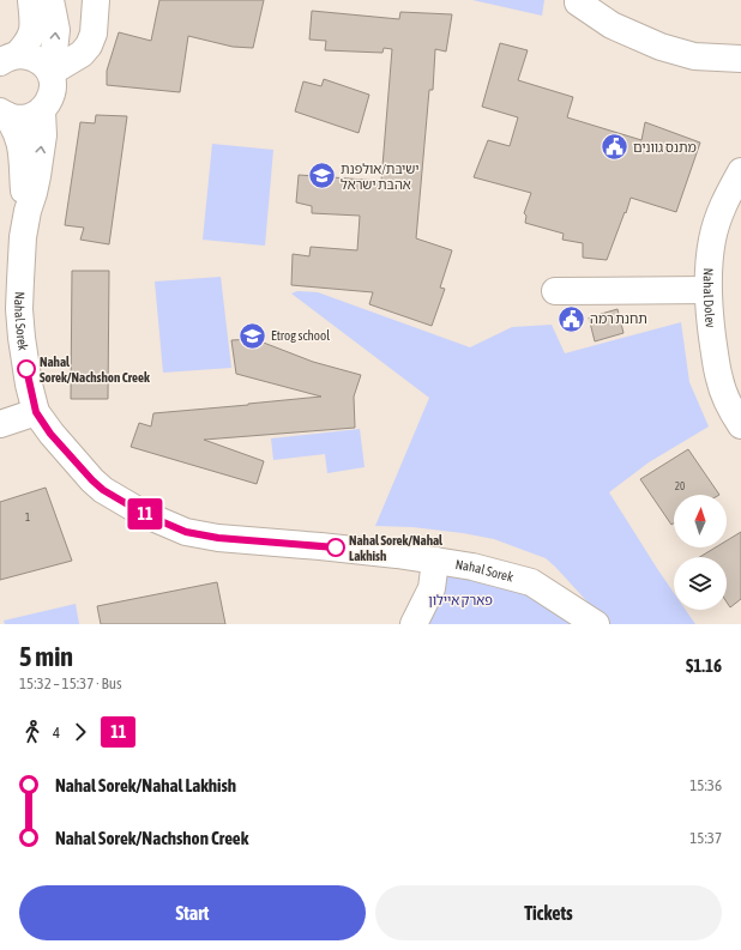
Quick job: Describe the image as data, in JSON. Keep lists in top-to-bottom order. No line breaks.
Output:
{"streets":{"street":["Nahal Dolev","Nahal Sorek"]},"parks":["פארק איילון"],"places":{"public building":["מתנס גוונים","תחנת רמה"],"school or university":["ישיבת/אולפנת אהבת ישראל","Etrog school"],"other":["Nahal Sorek/Nachshon Creek","Nahal Sorek/Nahal Lakhish"]},"lines":["bus line 11"],"house_numbers":["20","1"],"north":"top","page":{"on_map":"11","heading":["5 min","15:32 – 15:37 · Bus","$1.16"],"legs":["4","11"],"list":[{"name":"Nahal Sorek/Nahal Lakhish","value":"15:36"},{"name":"Nahal Sorek/Nachshon Creek","value":"15:37"}],"buttons":["Start","Tickets"]}}
